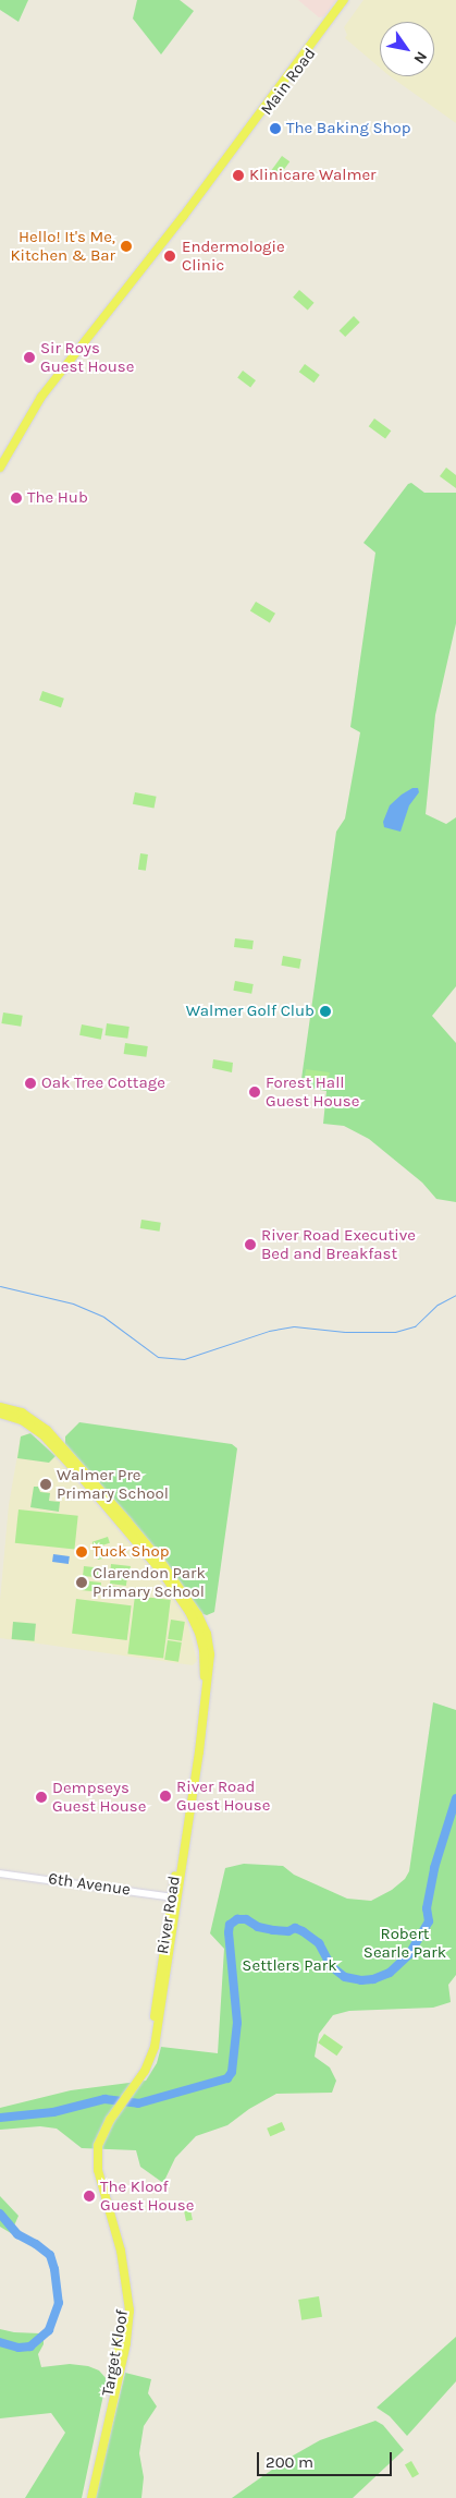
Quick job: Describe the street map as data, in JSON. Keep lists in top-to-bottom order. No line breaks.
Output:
{"streets":{"main road":["Main Road","River Road","Target Kloof"],"street":["6th Avenue"]},"crossings":[["6th Avenue","River Road"],["River Road","Target Kloof"]],"parks":["Robert Searle Park","Settlers Park"],"places":["The Baking Shop","Klinicare Walmer","Hello! It's Me, Kitchen & Bar","Endermologie Clinic","Sir Roys Guest House","The Hub","Walmer Golf Club","Oak Tree Cottage","Forest Hall Guest House","River Road Executive Bed and Breakfast","Walmer Pre Primary School","Tuck Shop","Clarendon Park Primary School","River Road Guest House","Dempseys Guest House","The Kloof Guest House"],"scale_bar":"200 m","north":"bottom right"}
